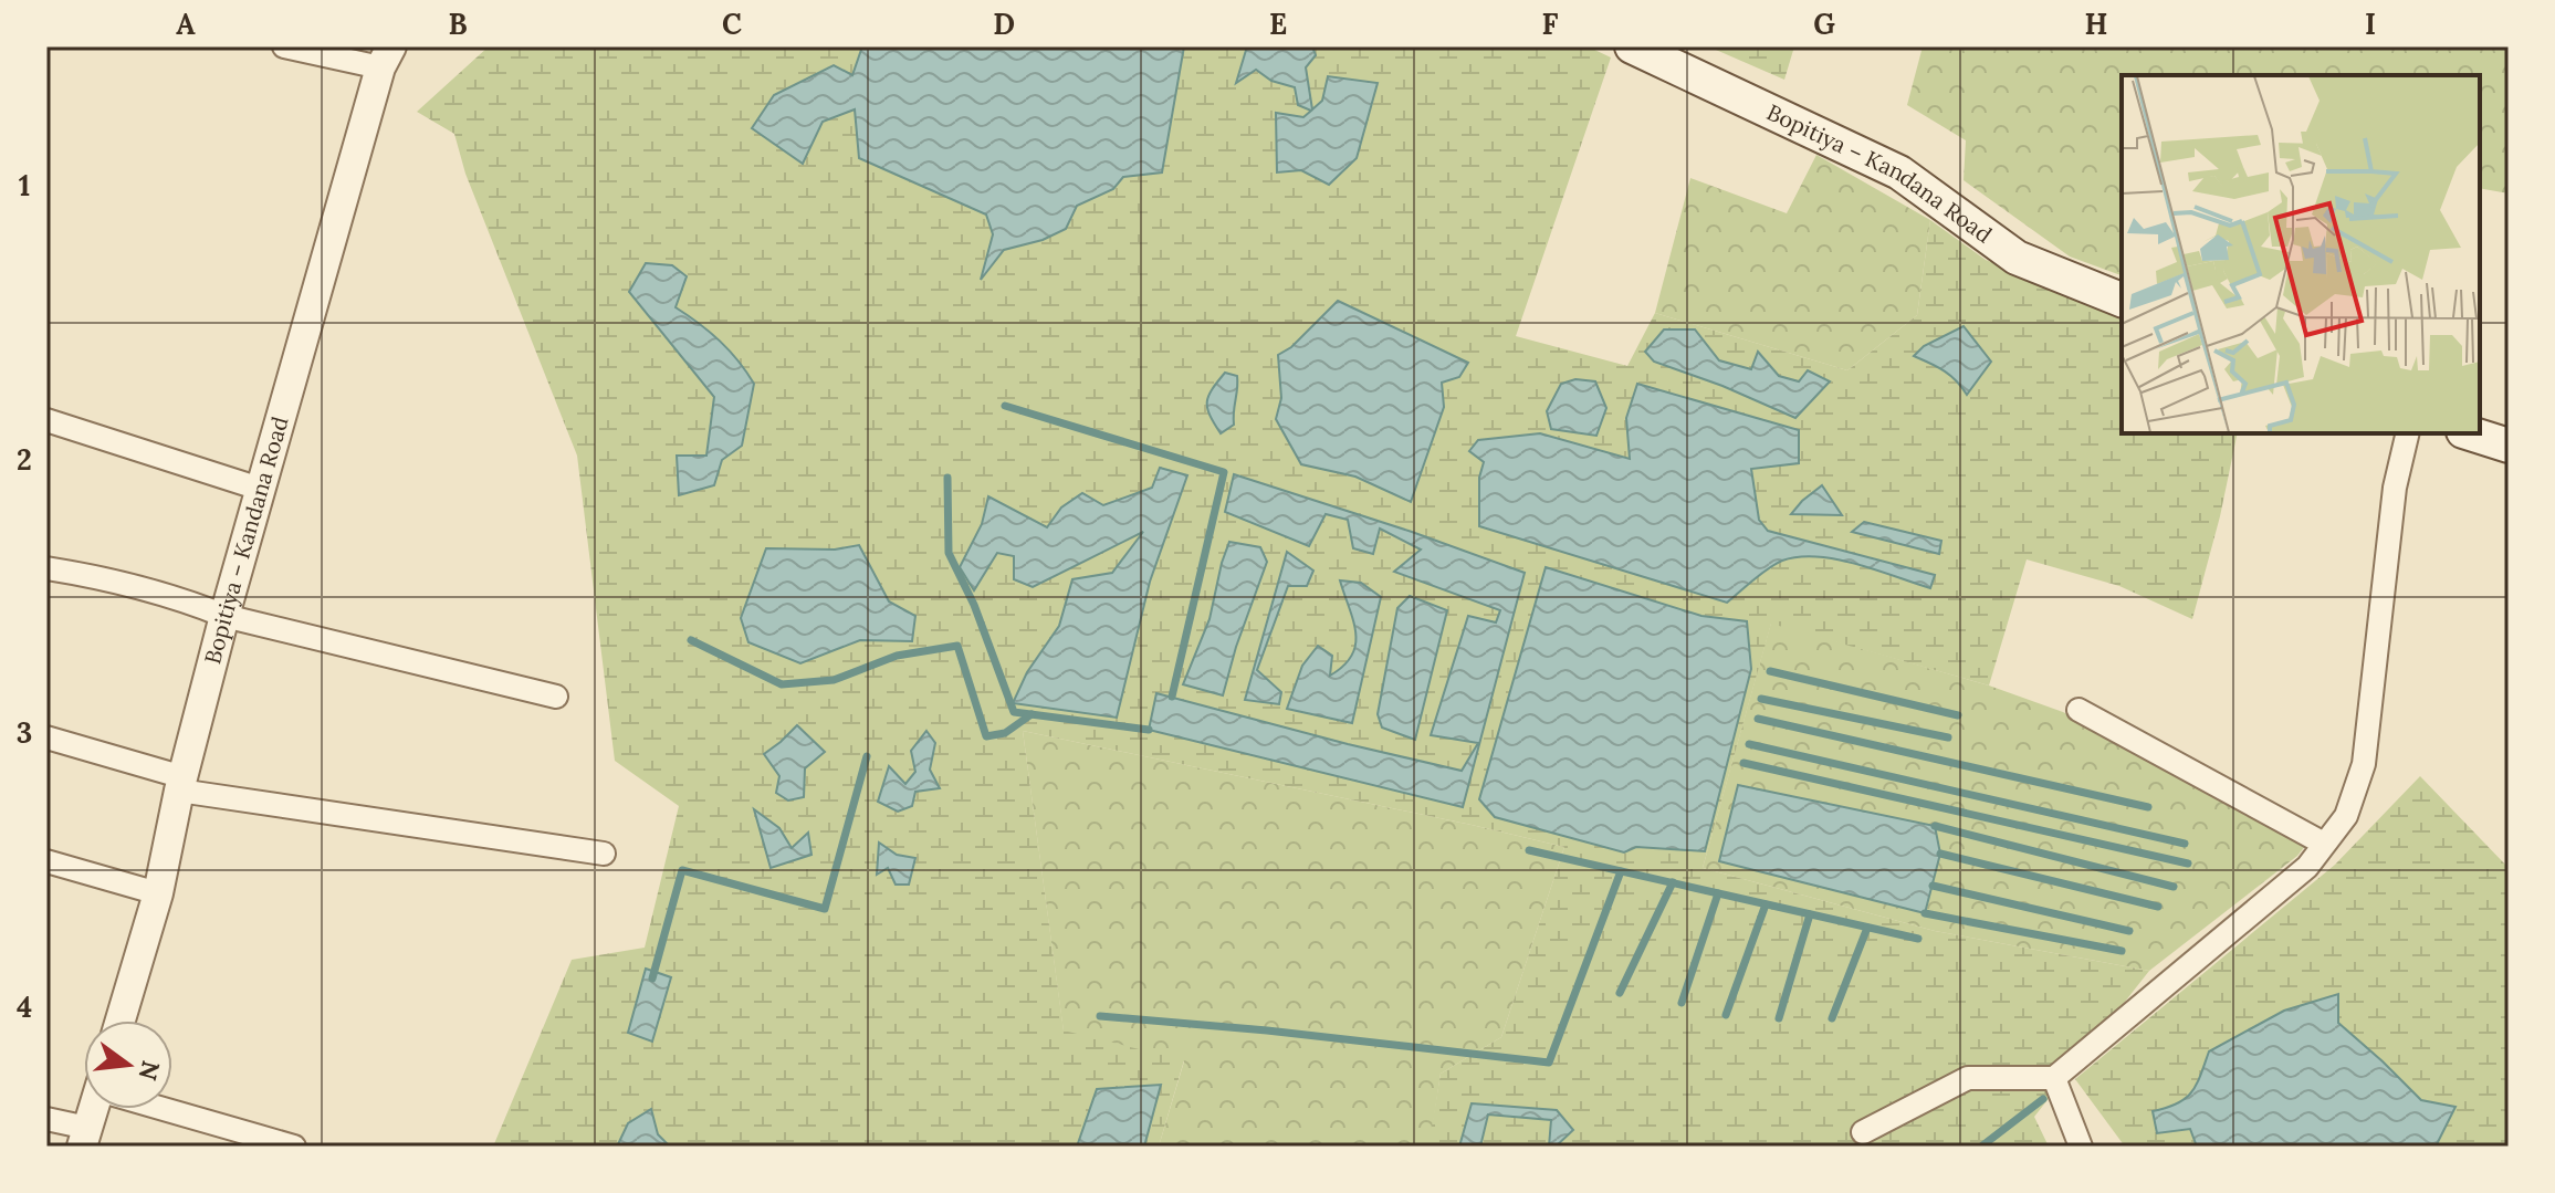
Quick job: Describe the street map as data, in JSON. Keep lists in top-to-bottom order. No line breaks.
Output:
{"streets":{"main road":["Bopitiya – Kandana Road"]},"north":"right","grid":{"columns":["A","B","C","D","E","F","G","H","I"],"rows":["1","2","3","4"]}}
